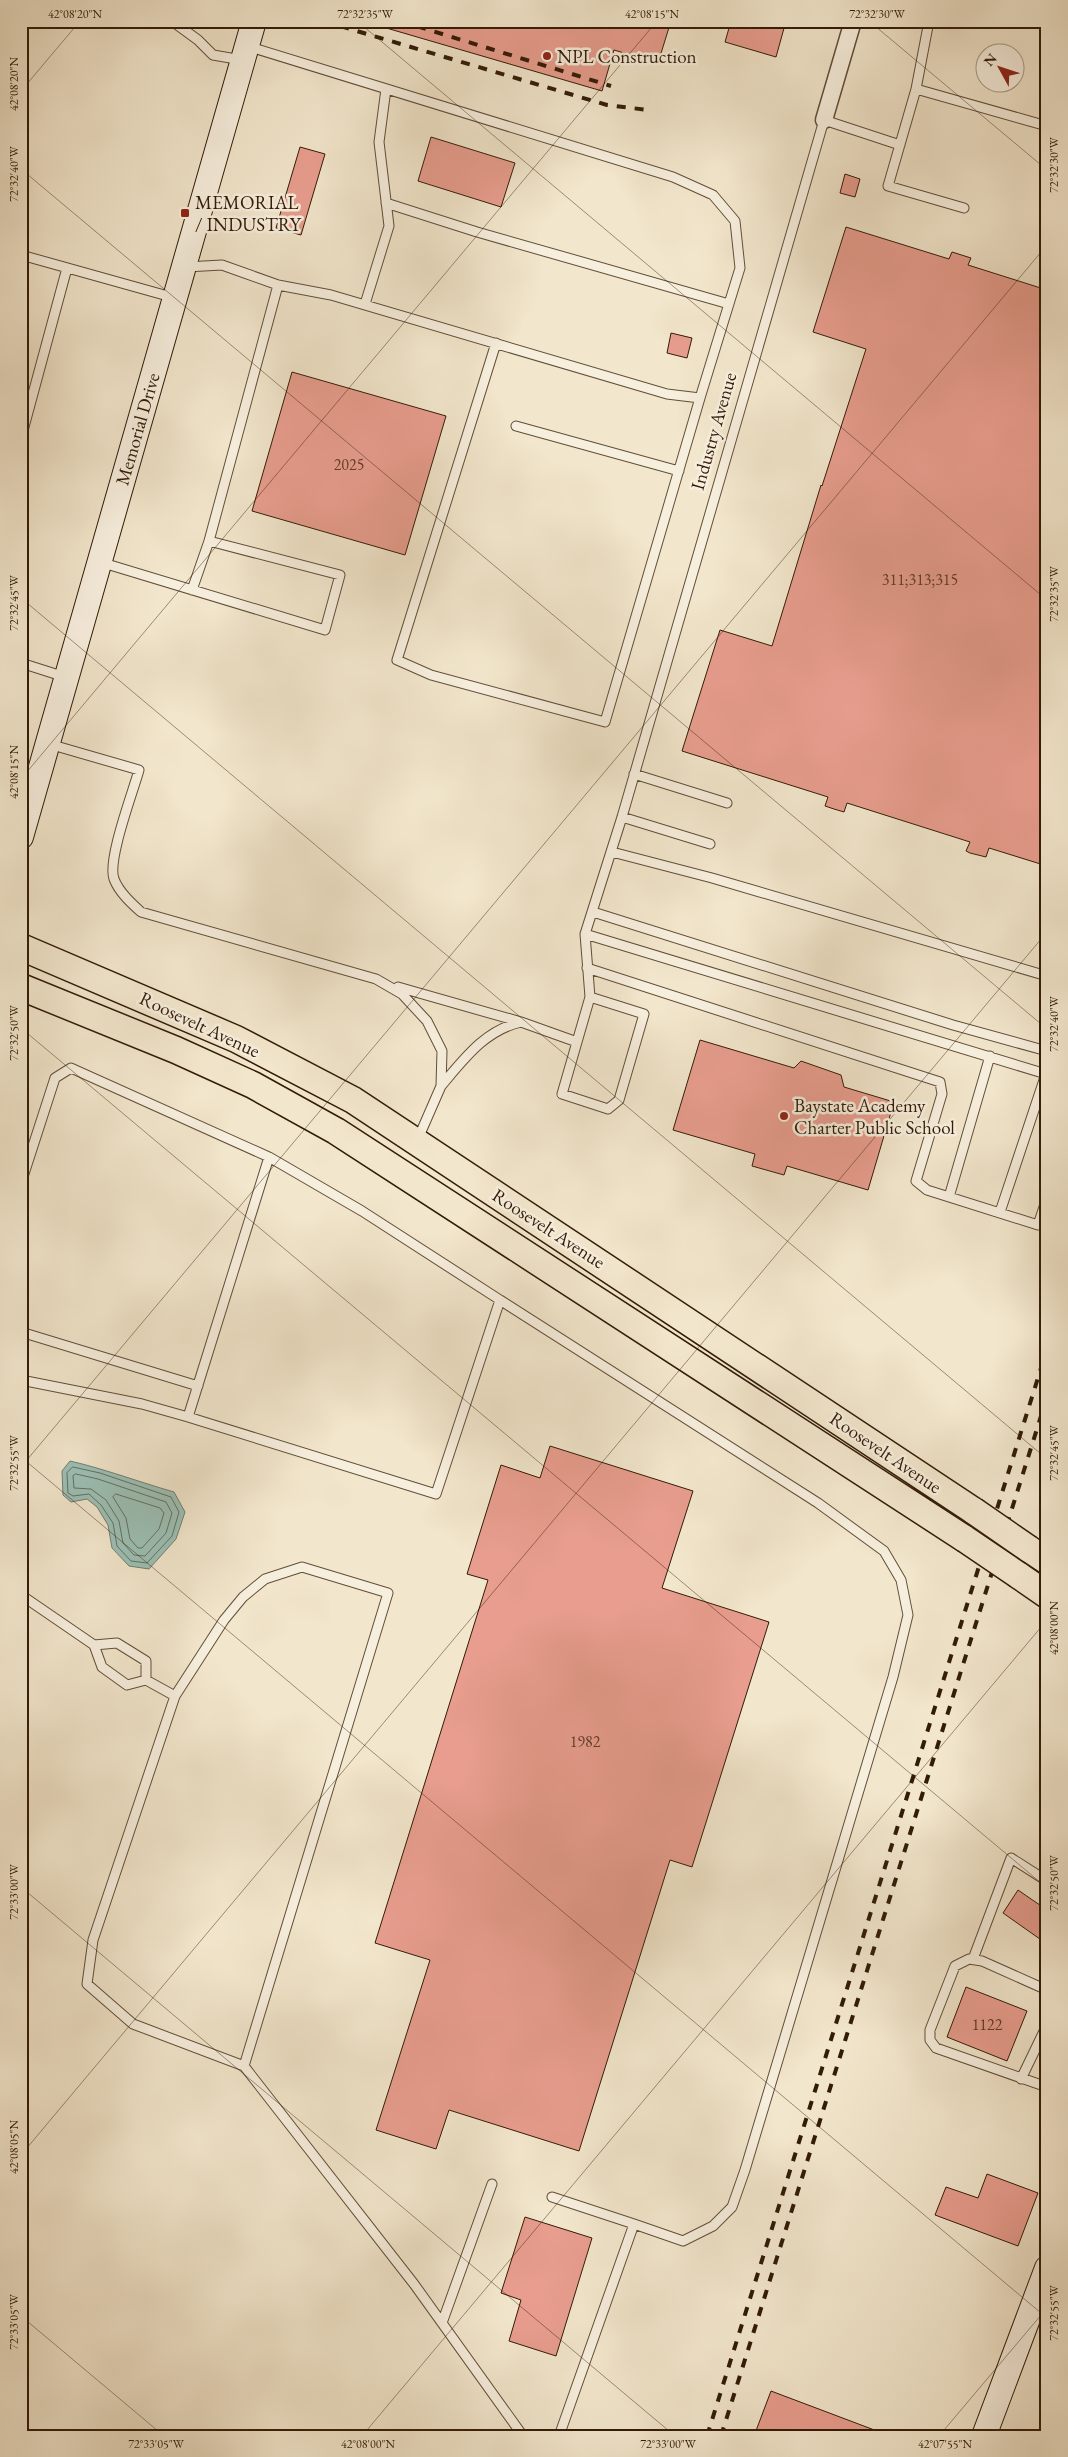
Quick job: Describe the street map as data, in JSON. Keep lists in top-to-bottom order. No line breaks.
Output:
{"streets":{"main road":["Roosevelt Avenue"],"street":["Memorial Drive","Industry Avenue"]},"places":{"other":["NPL Construction","Baystate Academy Charter Public School"],"transit":["MEMORIAL / INDUSTRY"]},"house_numbers":["2025","311;313;315","1982","1122"],"north":"top left","coordinates":["42°08'20\"N","72°32'35\"W","42°08'15\"N","72°32'30\"W","72°32'40\"W","72°32'45\"W","72°32'50\"W","72°32'55\"W","42°08'00\"N","72°33'00\"W","42°08'05\"N","72°33'05\"W","42°07'55\"N"]}
